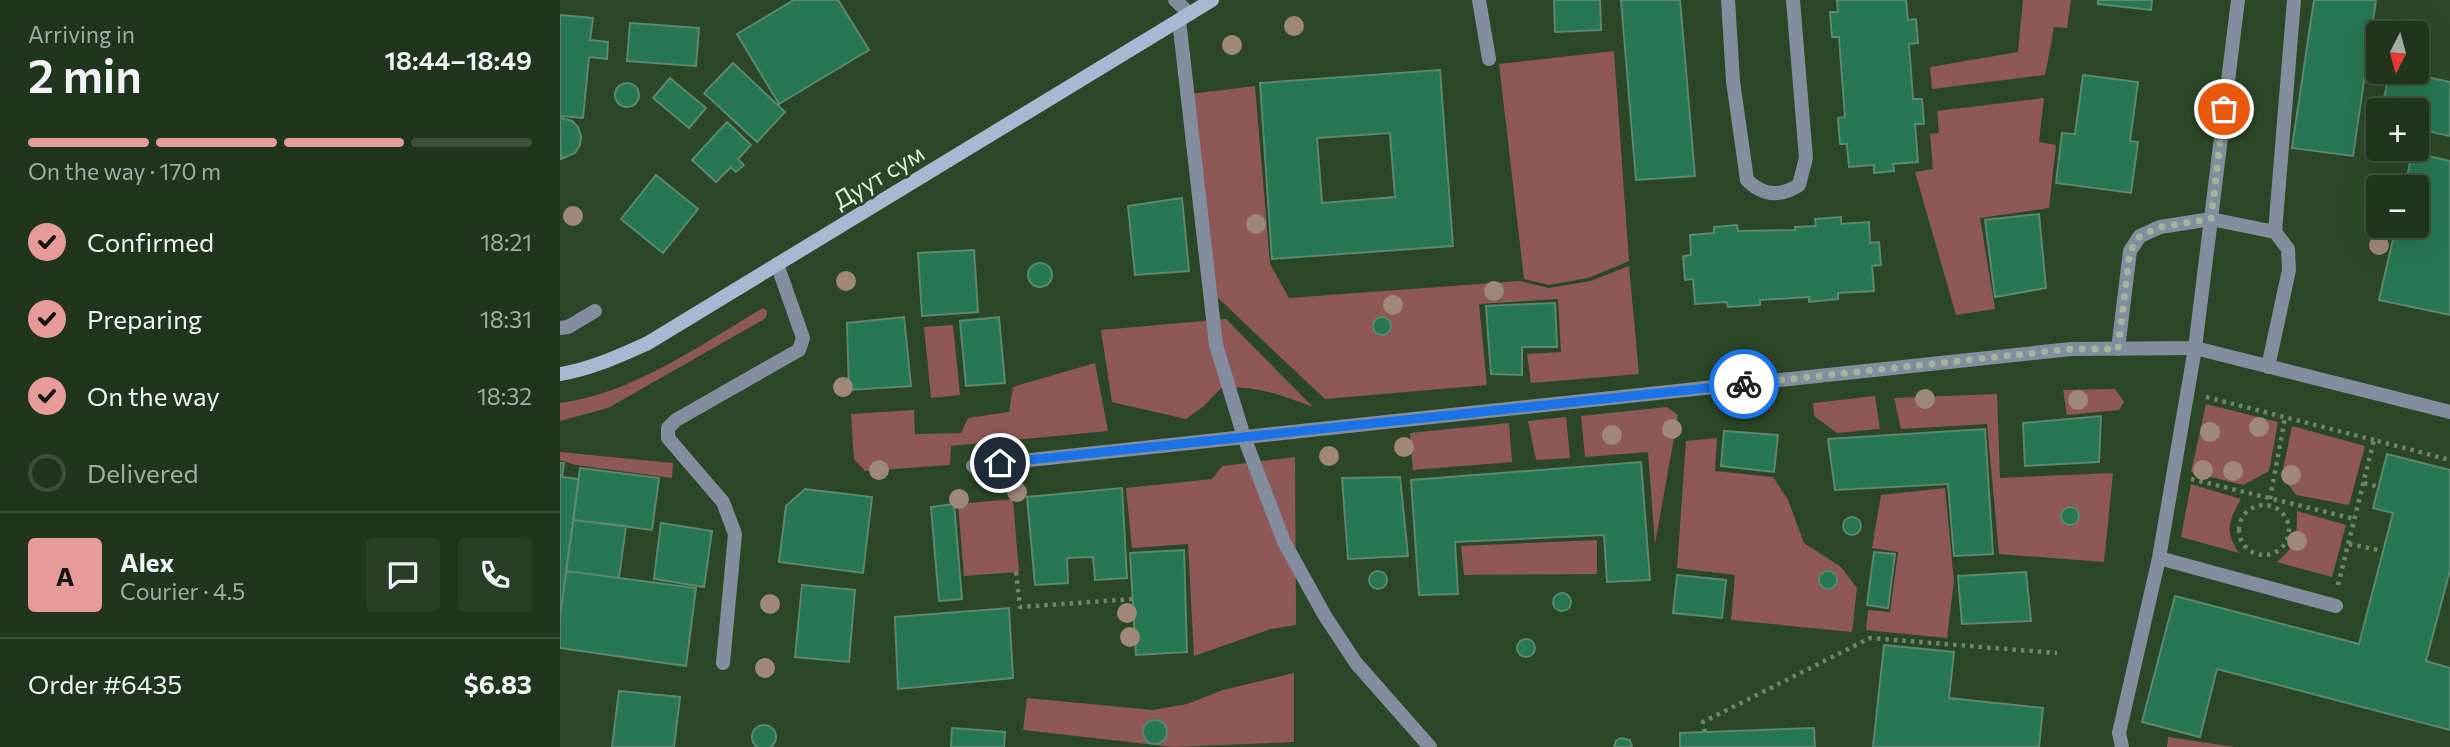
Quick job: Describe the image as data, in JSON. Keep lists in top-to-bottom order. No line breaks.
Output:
{"streets":{"main road":["Дуут сум"]},"north":"bottom","page":{"heading":["2 min","Arriving in","18:44–18:49"],"panel":["Alex","Courier · 4.5","Order #6435","$6.83"],"map_buttons":["+","−"],"bar":"On the way · 170 m","list":[["Confirmed","18:21"],["Preparing","18:31"],["On the way","18:32"],"Delivered"],"round":"A"}}
